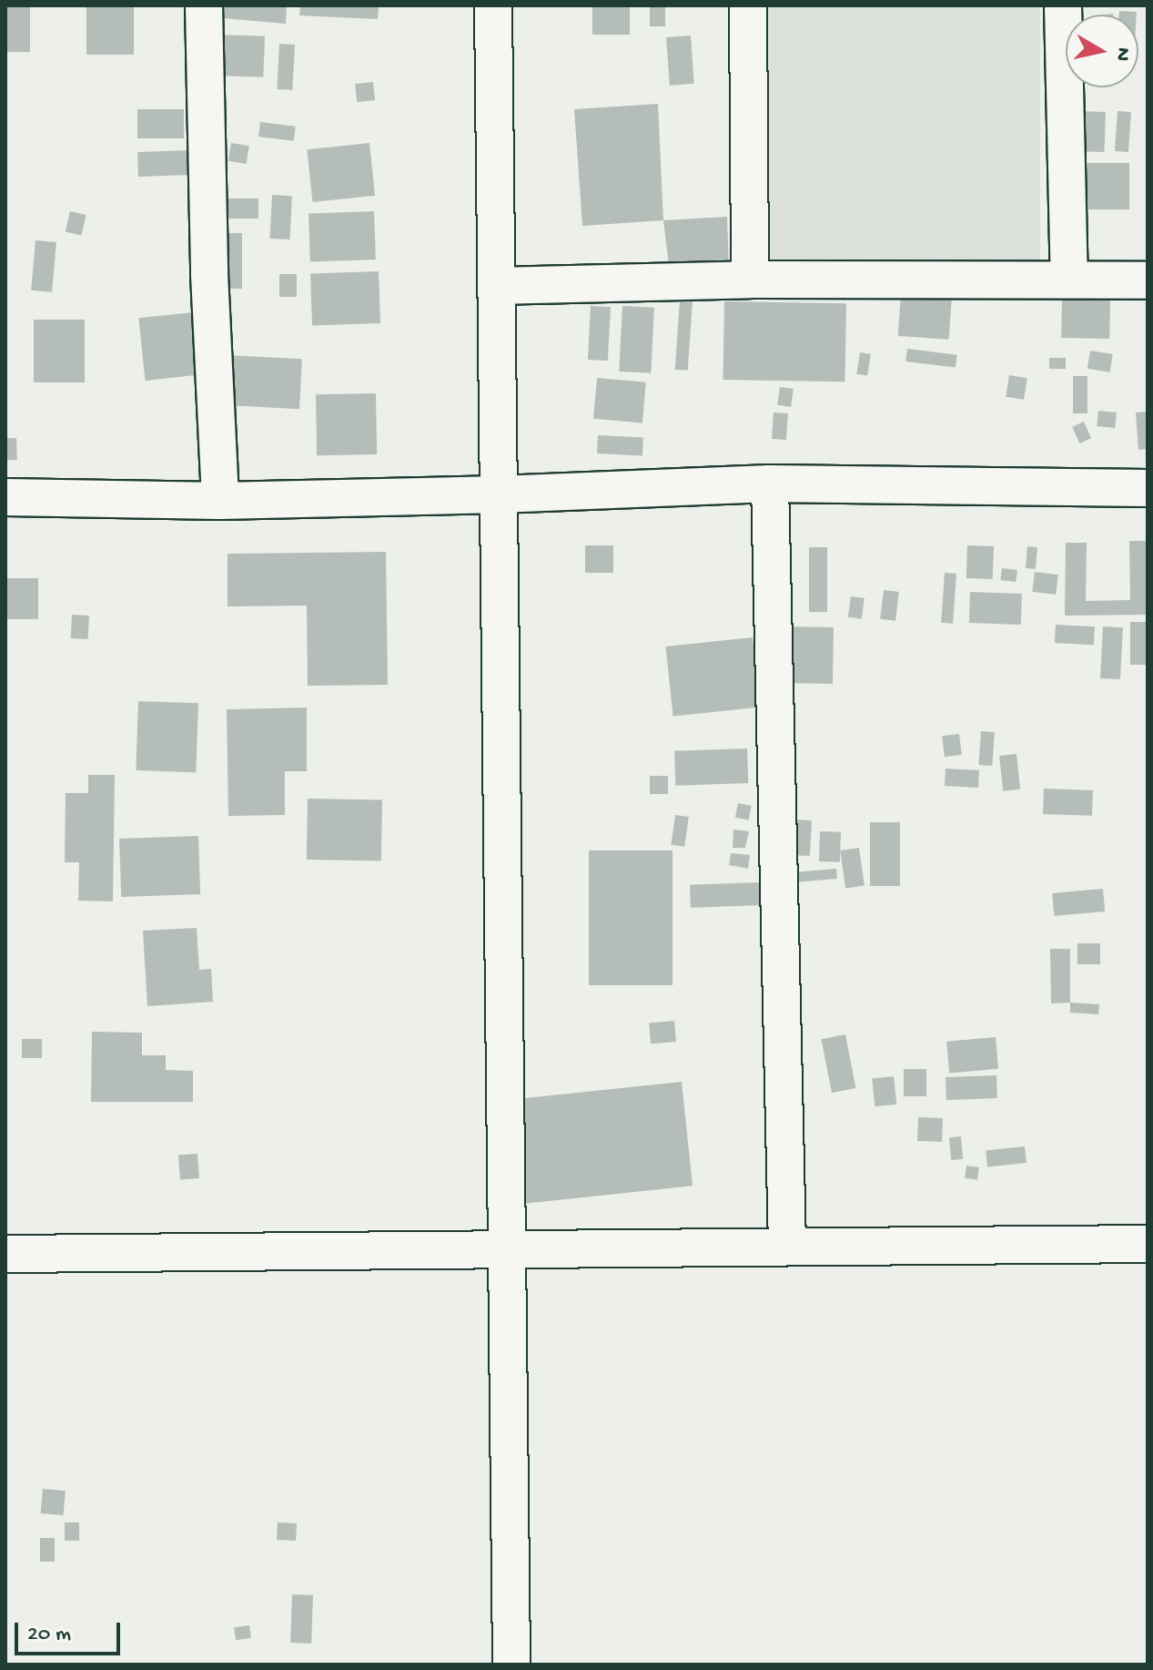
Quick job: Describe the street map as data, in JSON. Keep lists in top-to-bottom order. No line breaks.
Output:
{"scale_bar":"20 m","north":"right"}
